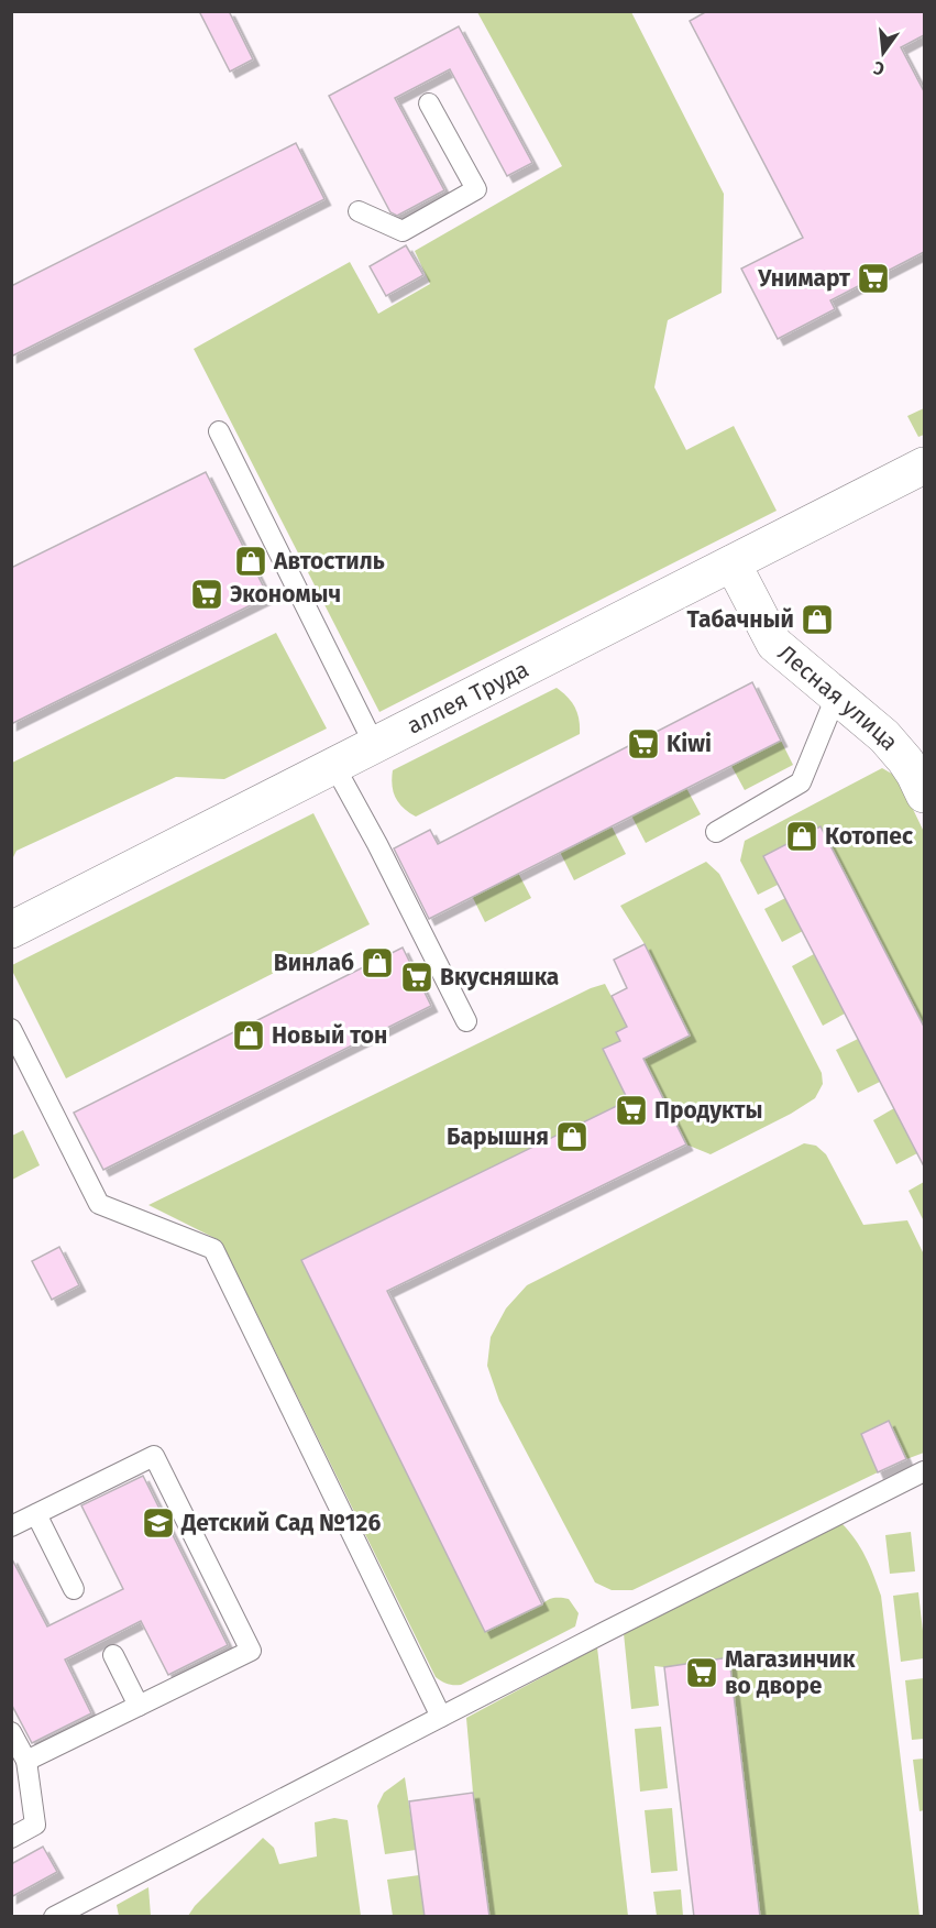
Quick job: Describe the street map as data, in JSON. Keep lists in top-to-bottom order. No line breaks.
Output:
{"streets":{"street":["аллея Труда","Лесная улица"]},"crossings":[["аллея Труда","Лесная улица"]],"places":{"supermarket":["Унимарт","Экономыч","Kiwi","Вкусняшка","Продукты","Магазинчик во дворе"],"shop":["Автостиль","Табачный","Котопес","Винлаб","Новый тон","Барышня"],"school or university":["Детский Сад №126"]},"north":"bottom"}
